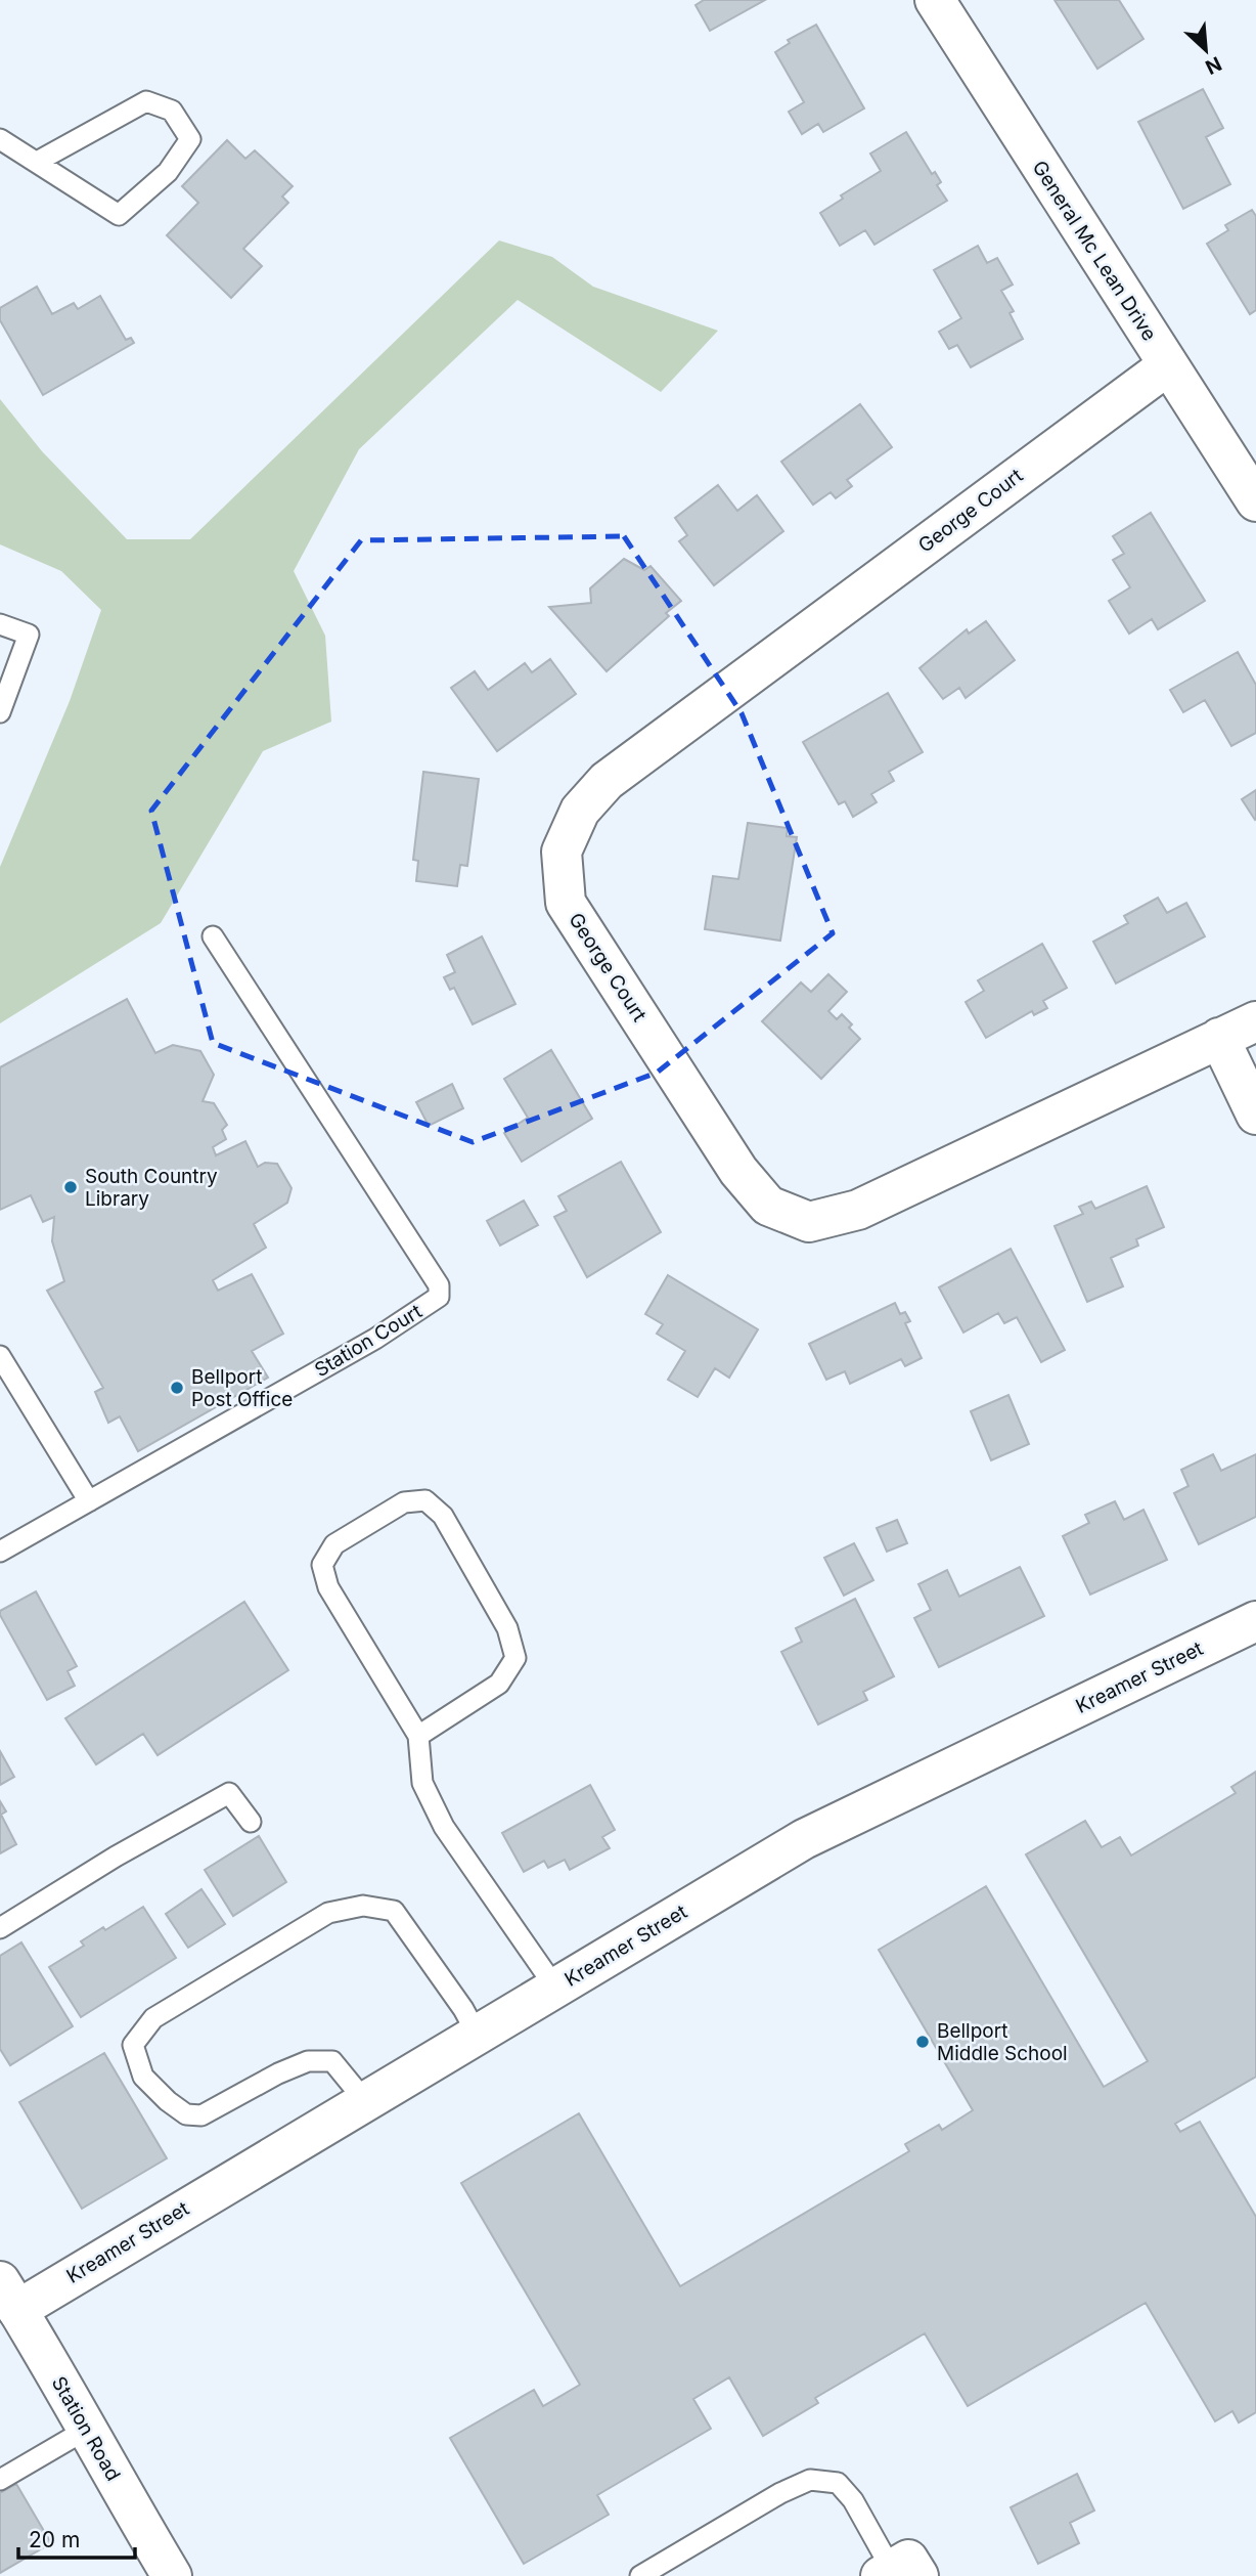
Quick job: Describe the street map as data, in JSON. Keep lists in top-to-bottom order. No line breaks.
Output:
{"streets":{"street":["General Mc Lean Drive","George Court","Kreamer Street","Station Road"],"lane":["Station Court"]},"crossings":[["General Mc Lean Drive","George Court"],["Kreamer Street","Station Road"]],"places":["South Country Library","Bellport Post Office","Bellport Middle School"],"scale_bar":"20 m","north":"bottom right"}
